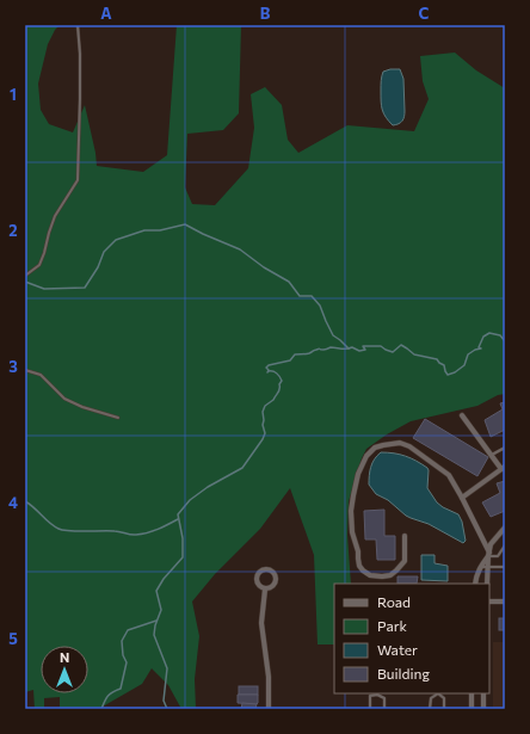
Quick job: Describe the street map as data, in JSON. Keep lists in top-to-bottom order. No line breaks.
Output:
{"legend":["Road","Park","Water","Building"],"north":"top","grid":{"columns":["A","B","C"],"rows":["1","2","3","4","5"]}}
